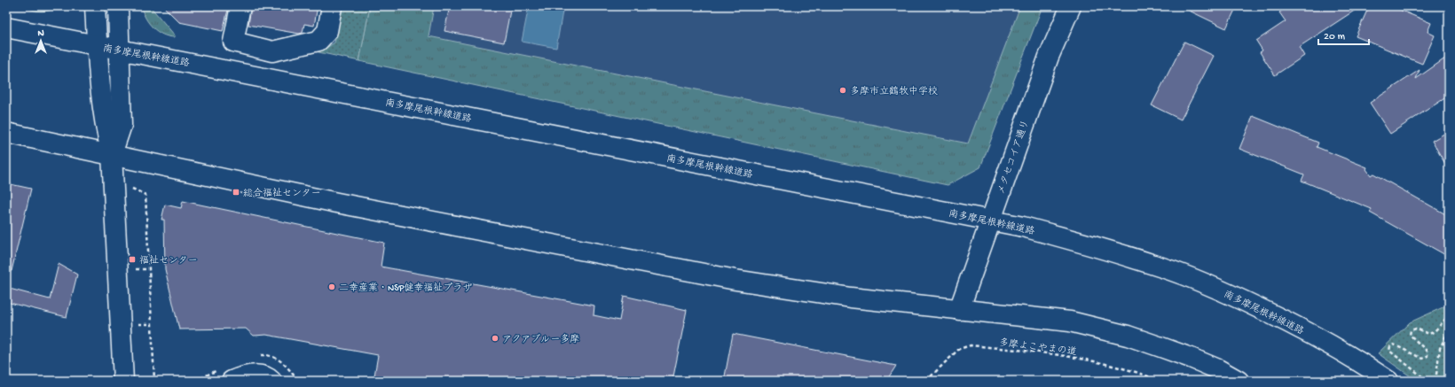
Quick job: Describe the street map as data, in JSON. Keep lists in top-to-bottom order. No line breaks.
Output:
{"streets":{"main road":["南多摩尾根幹線道路","メタセコイア通り"],"path":["多摩よこやまの道"]},"crossings":[["南多摩尾根幹線道路","メタセコイア通り"]],"places":{"other":["多摩市立鶴牧中学校","二幸産業・NSP健幸福祉プラザ","アクアブルー多摩"],"transit":["総合福祉センター","福祉センター"]},"scale_bar":"20 m","north":"top"}
